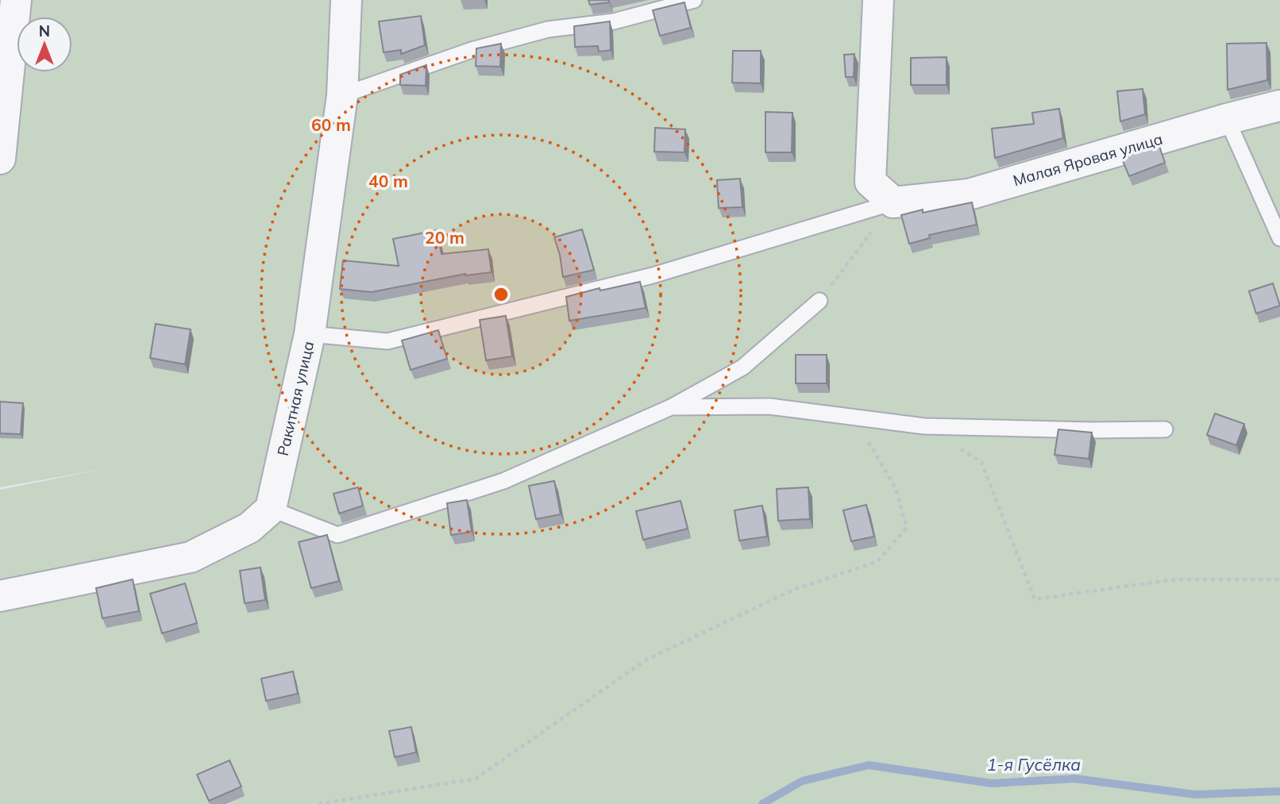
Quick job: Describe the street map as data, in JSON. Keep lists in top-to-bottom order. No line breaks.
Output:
{"streets":{"street":["Малая Яровая улица","Ракитная улица"]},"water":["1-я Гусёлка"],"north":"top","rings":["60 m","40 m","20 m"]}
